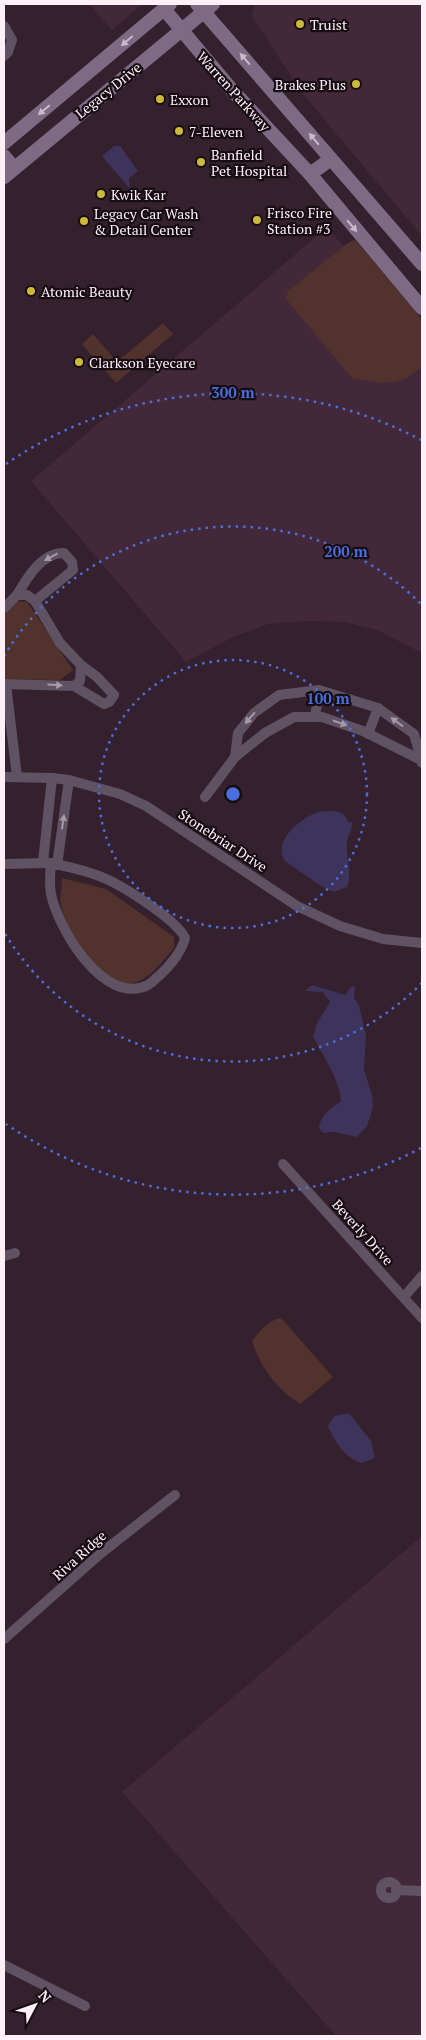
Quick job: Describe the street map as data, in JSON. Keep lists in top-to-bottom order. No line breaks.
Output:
{"streets":{"main road":["Legacy Drive","Warren Parkway"],"street":["Stonebriar Drive","Beverly Drive","Riva Ridge"]},"crossings":[["Legacy Drive","Warren Parkway"]],"places":["Truist","Brakes Plus","Exxon","7-Eleven","Banfield Pet Hospital","Kwik Kar","Frisco Fire Station #3","Legacy Car Wash & Detail Center","Atomic Beauty","Clarkson Eyecare"],"north":"top right","rings":["300 m","200 m","100 m"]}
